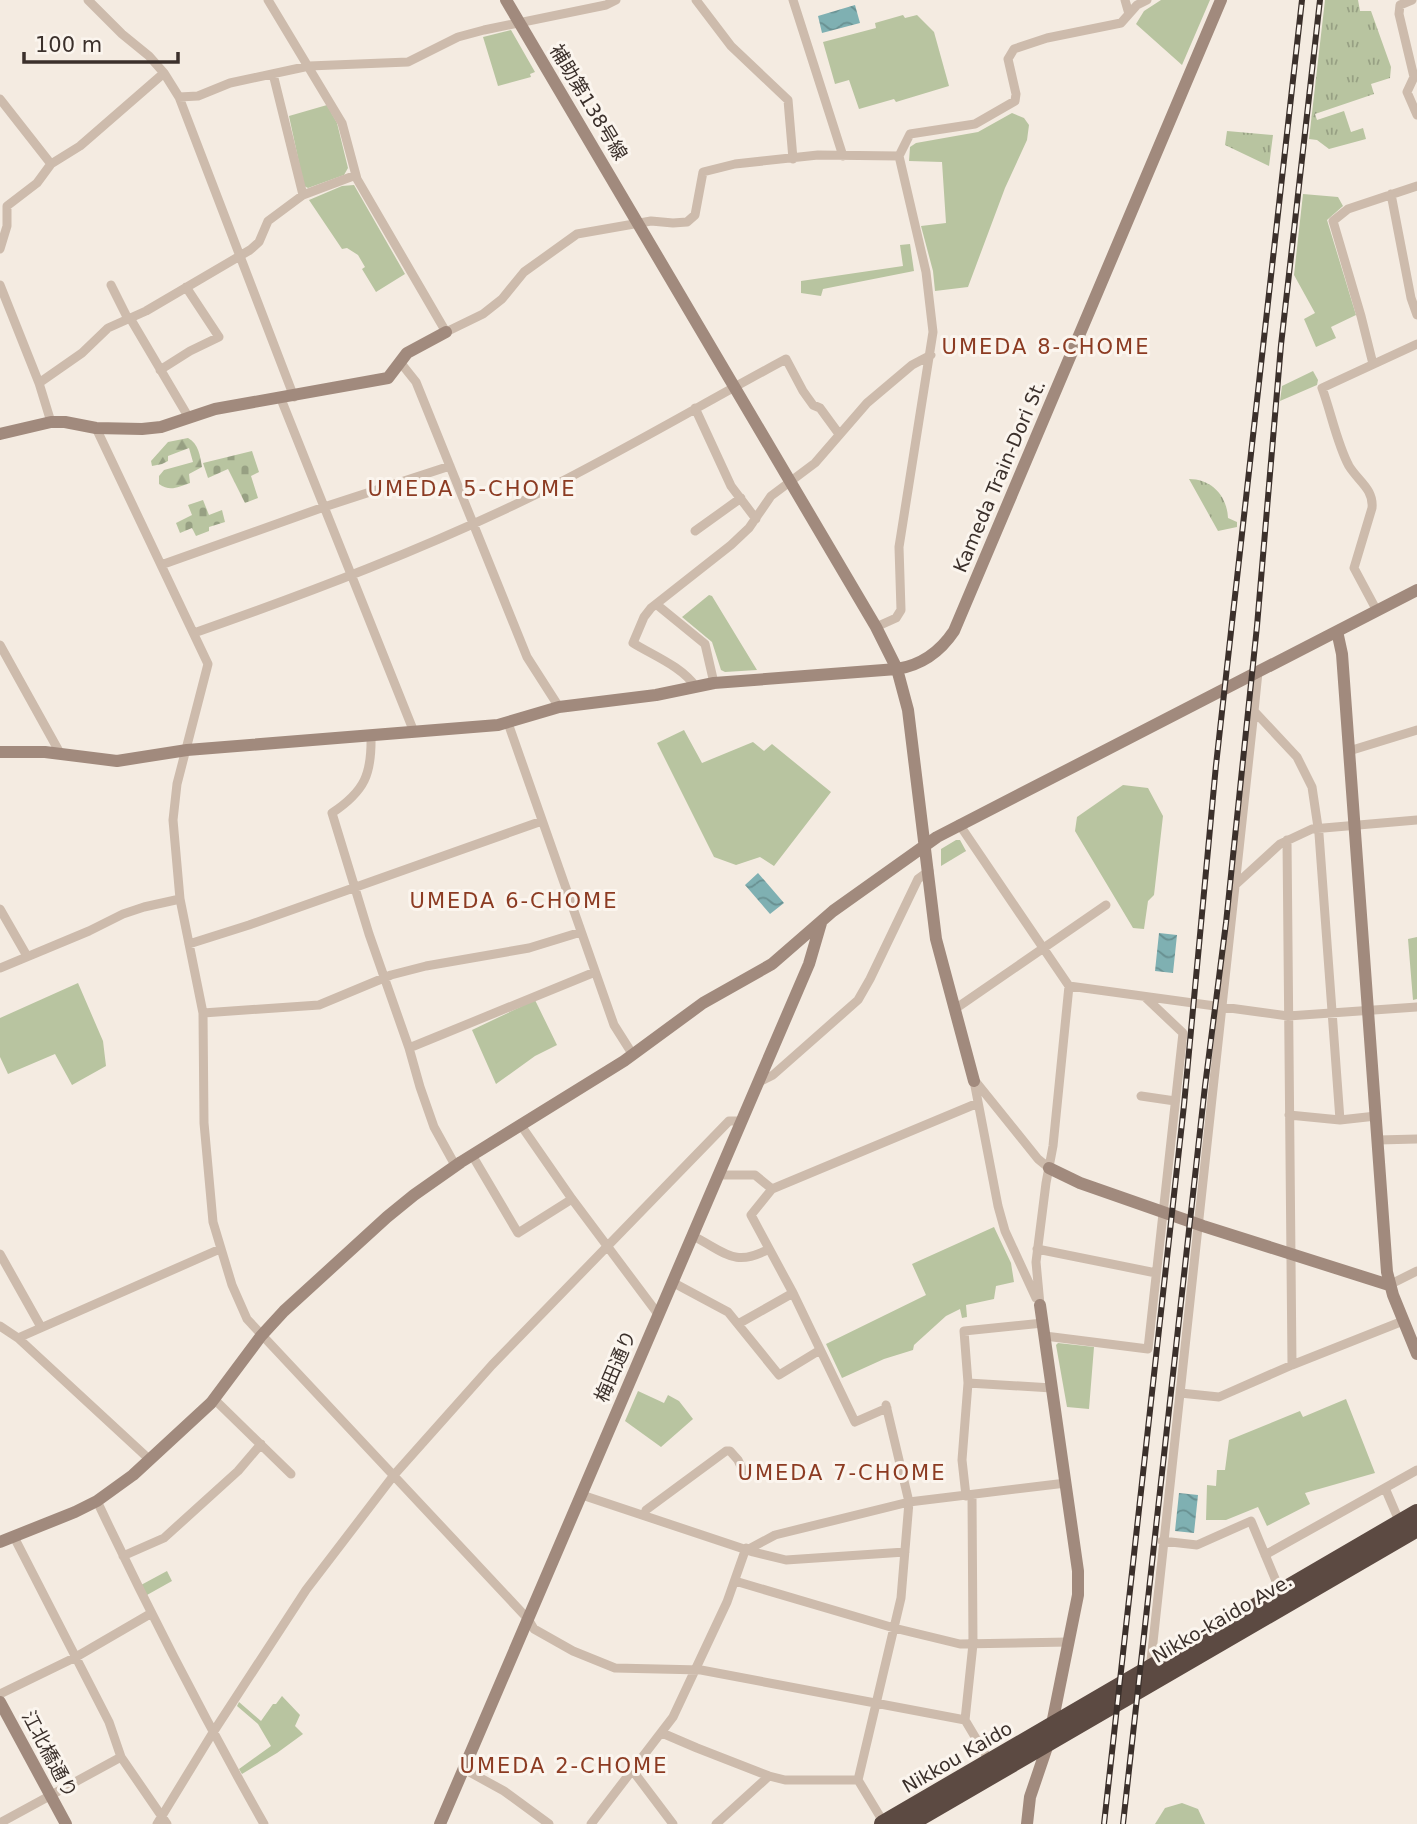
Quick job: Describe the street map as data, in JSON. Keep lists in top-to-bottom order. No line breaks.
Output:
{"streets":{"highway":["Nikko-kaido Ave.","Nikkou Kaido"],"street":["補助第138号線","Kameda Train-Dori St.","梅田通り","江北橋通り"]},"crossings":[["補助第138号線","Kameda Train-Dori St."],["Nikko-kaido Ave.","Nikkou Kaido"]],"districts":["UMEDA 8-CHOME","UMEDA 5-CHOME","UMEDA 6-CHOME","UMEDA 7-CHOME","UMEDA 2-CHOME"],"scale_bar":"100 m"}
